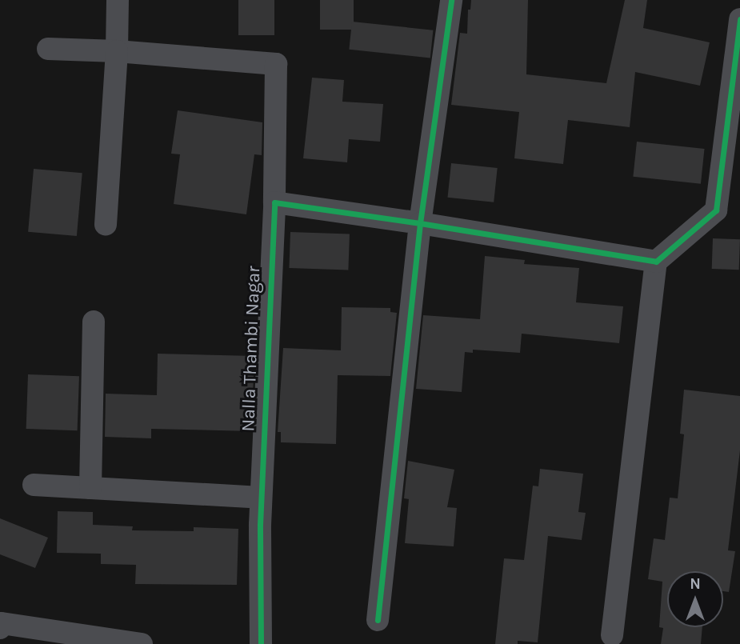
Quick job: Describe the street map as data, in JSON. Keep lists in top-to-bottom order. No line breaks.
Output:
{"streets":{"street":["Nalla Thambi Nagar"]},"north":"top"}
